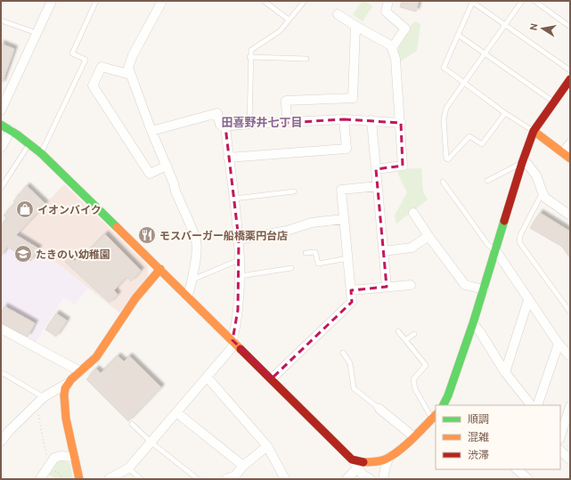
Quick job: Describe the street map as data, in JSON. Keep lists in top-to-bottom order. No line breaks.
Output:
{"districts":["田喜野井七丁目"],"places":{"shop":["イオンバイク"],"restaurant":["モスバーガー船橋薬円台店"],"school or university":["たきのい幼稚園"]},"legend":["順調","混雑","渋滞"],"north":"left"}
